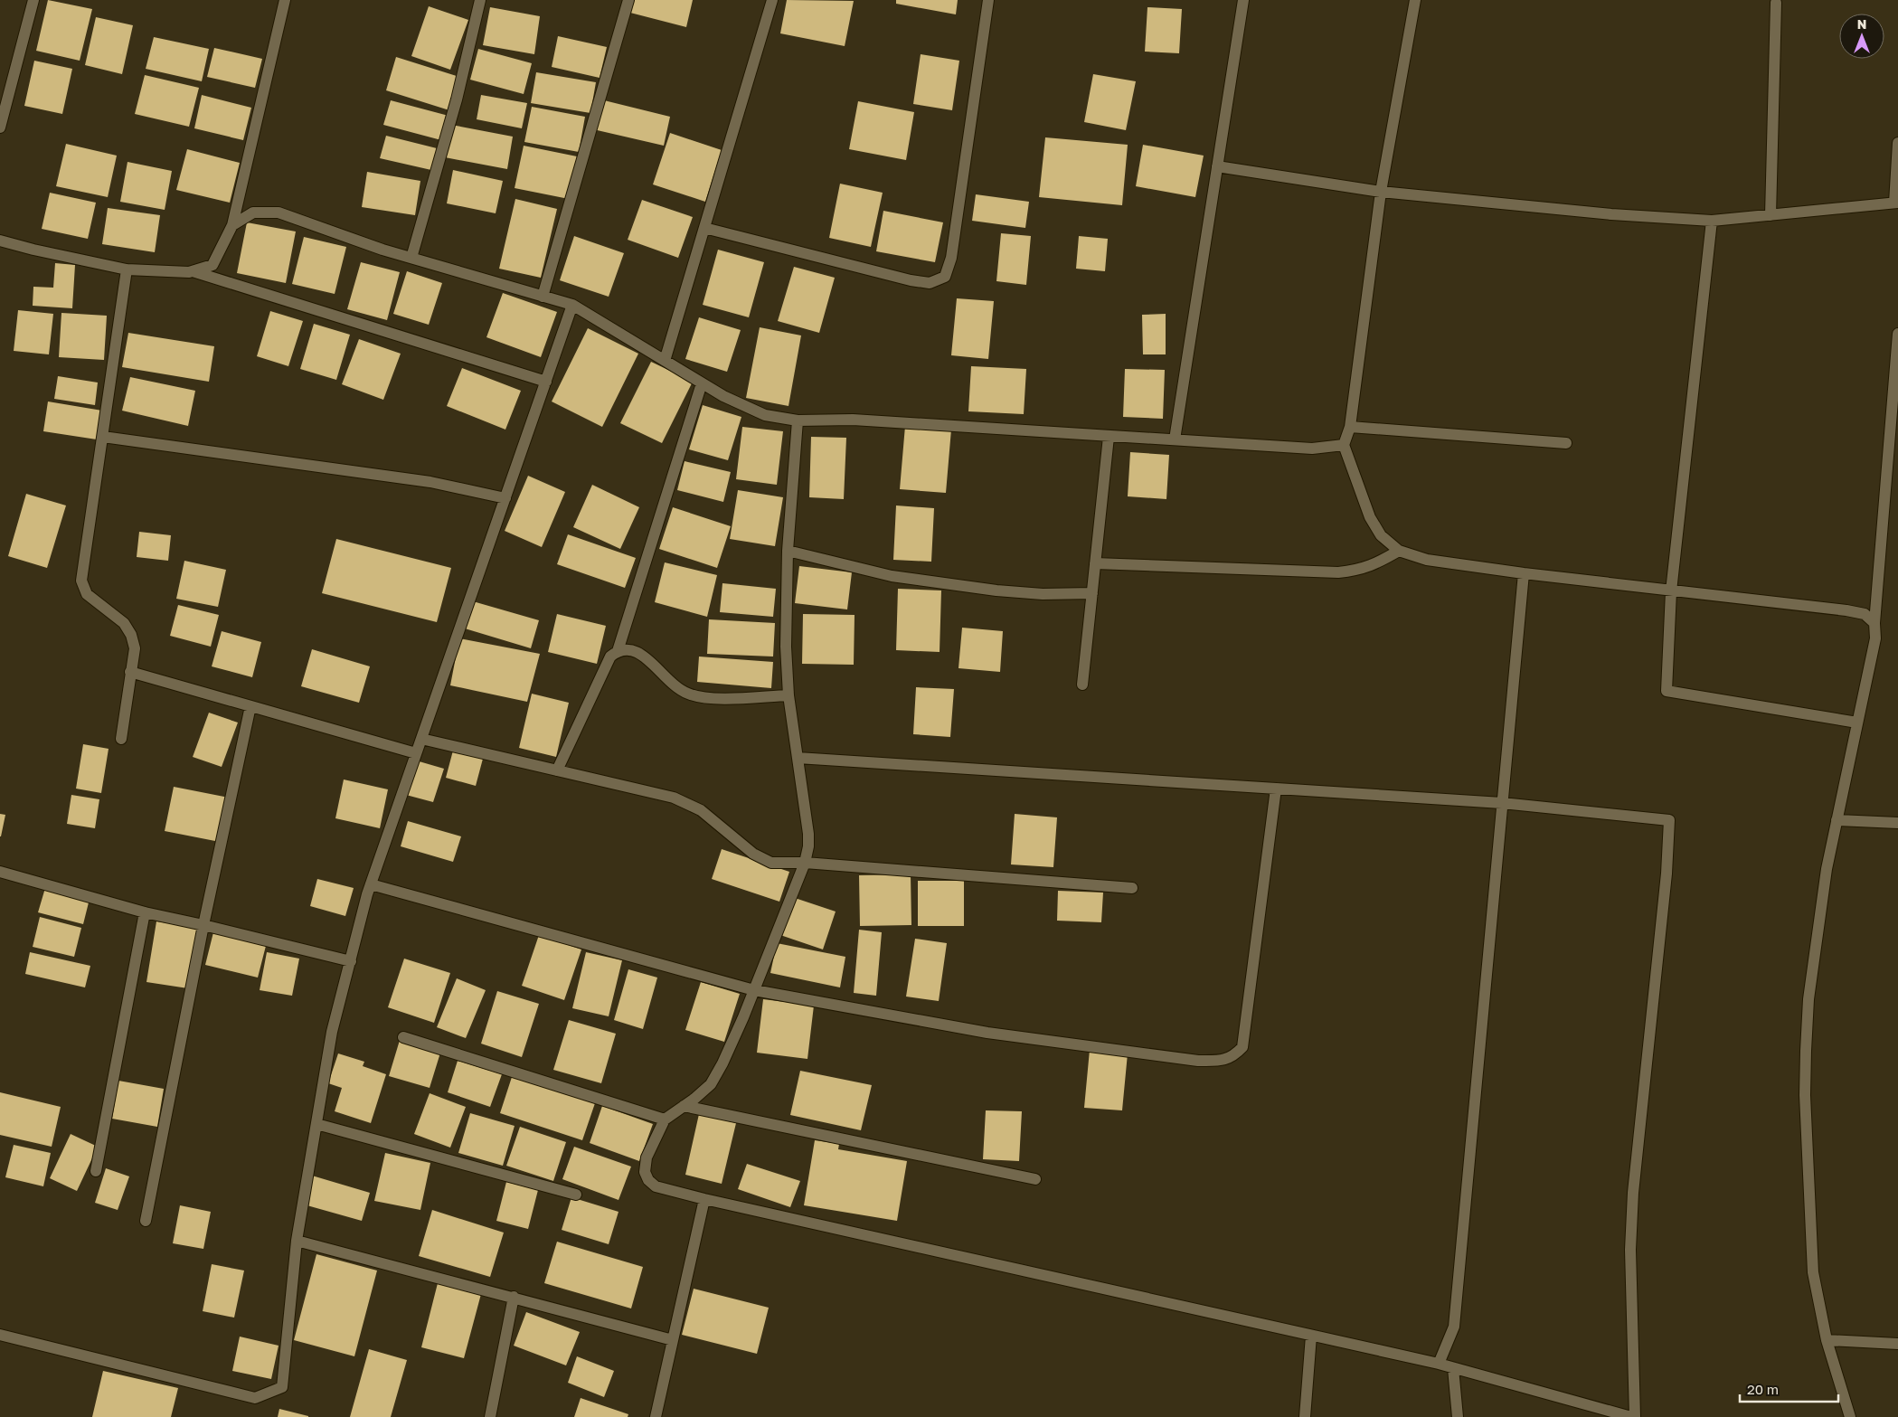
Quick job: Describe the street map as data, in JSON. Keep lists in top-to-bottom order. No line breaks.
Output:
{"scale_bar":"20 m","north":"top"}
